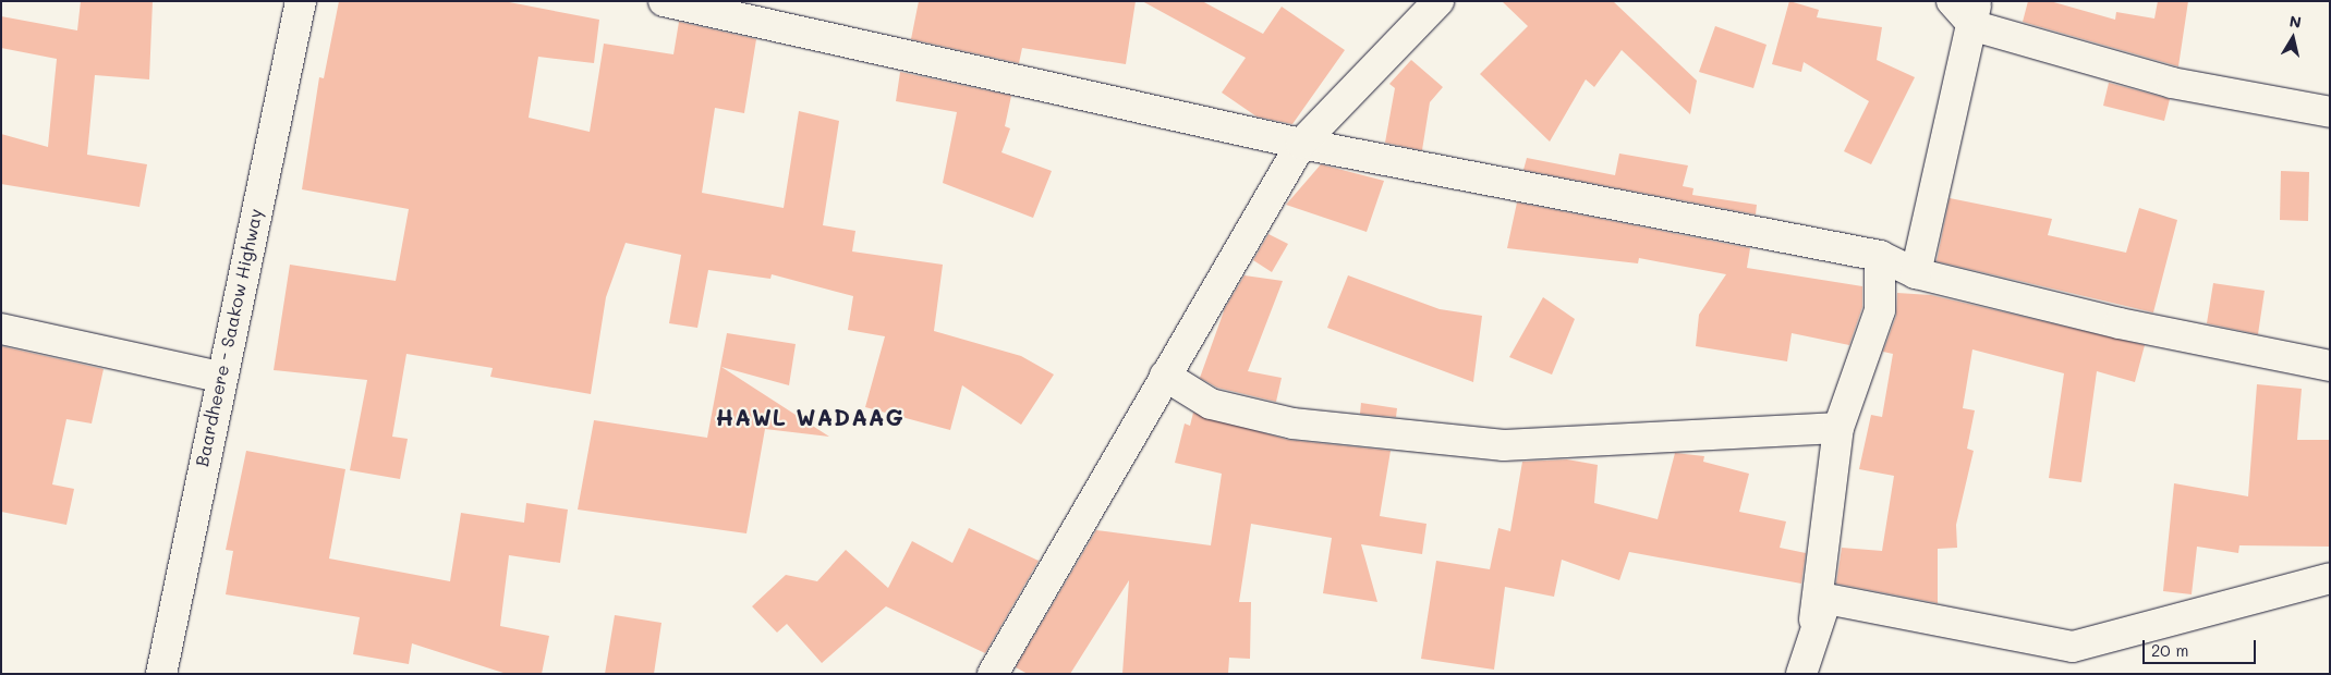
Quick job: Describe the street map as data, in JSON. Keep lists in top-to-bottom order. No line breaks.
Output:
{"streets":{"street":["Baardheere - Saakow Highway"]},"districts":["HAWL WADAAG"],"scale_bar":"20 m","north":"top"}
